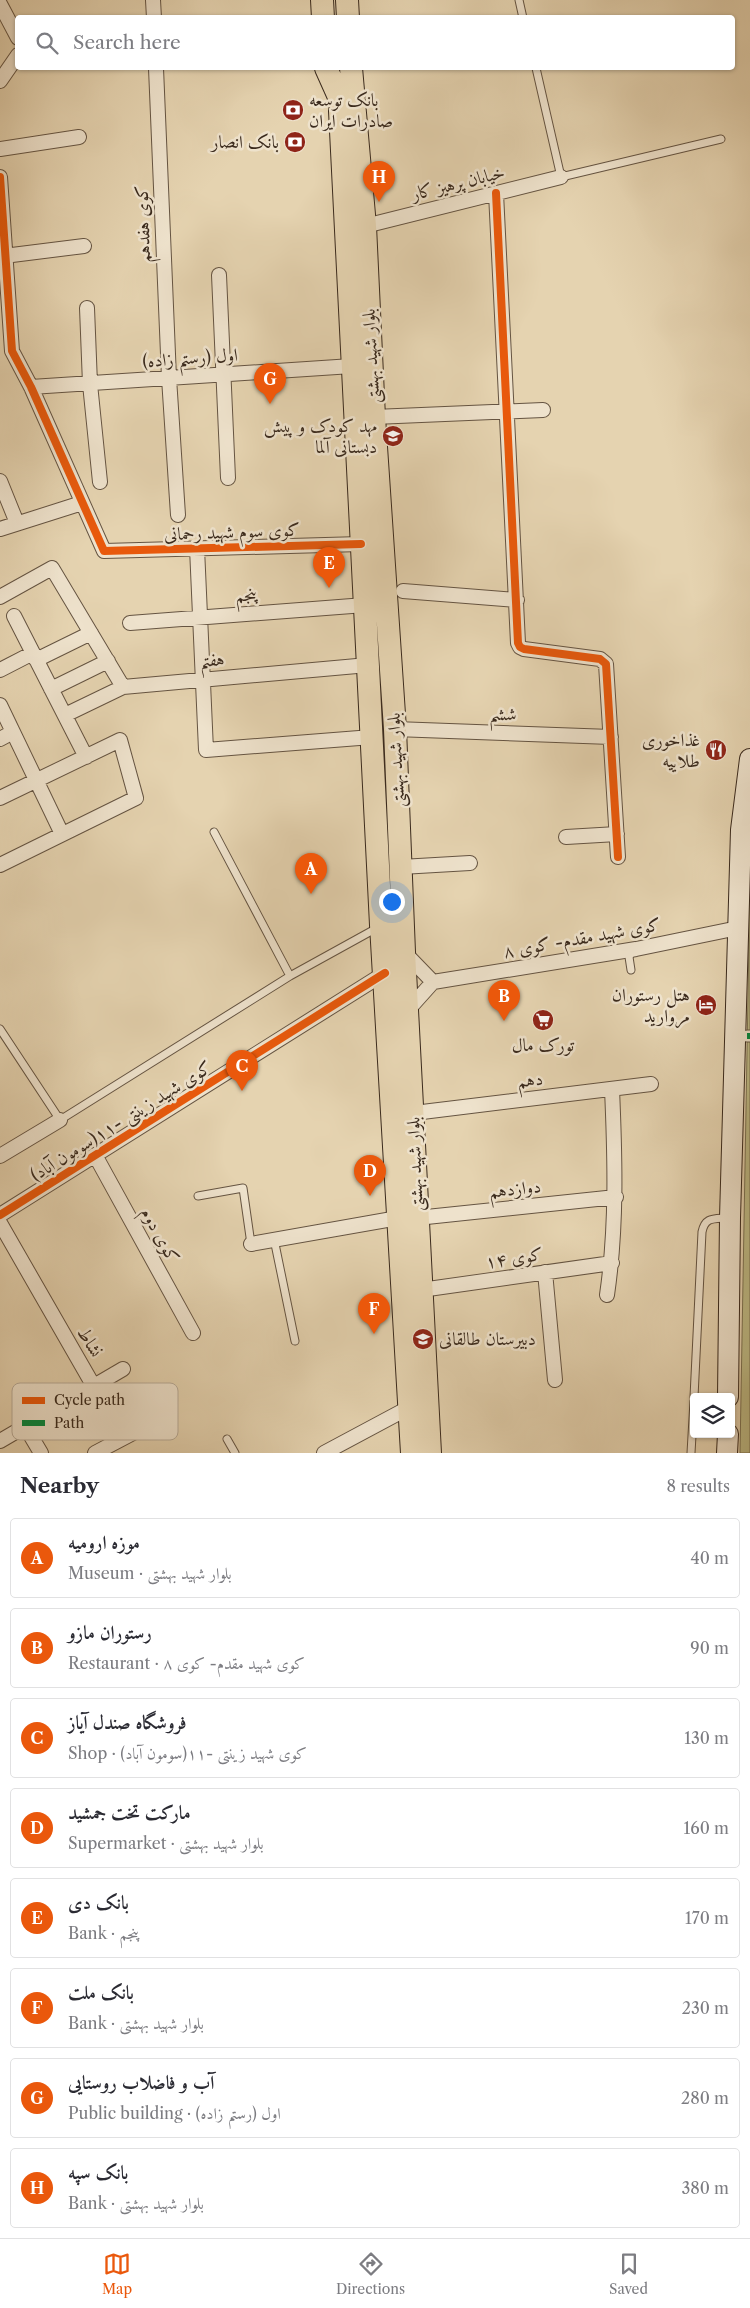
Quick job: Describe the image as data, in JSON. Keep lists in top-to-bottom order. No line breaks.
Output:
{"streets":{"main road":["بلوار شهید بهشتی"],"street":["خیابان پرهیز کار","کوی هفدهم","اول (رستم زاده)","کوی سوم شهید رحمانی","پنجم","هفتم","ششم","کوی شهید مقدم- کوی ۸","دهم","کوی شهید زینتی -۱۱(سومون آباد)","دوازدهم","کوی دوم","کوی ۱۴","نشاط"]},"crossings":[["خیابان پرهیز کار","بلوار شهید بهشتی"],["کوی هفدهم","اول (رستم زاده)"],["بلوار شهید بهشتی","اول (رستم زاده)"],["بلوار شهید بهشتی","کوی سوم شهید رحمانی"],["بلوار شهید بهشتی","پنجم"],["بلوار شهید بهشتی","هفتم"],["بلوار شهید بهشتی","ششم"],["بلوار شهید بهشتی","دهم"],["بلوار شهید بهشتی","کوی شهید زینتی -۱۱(سومون آباد)"],["بلوار شهید بهشتی","دوازدهم"],["بلوار شهید بهشتی","کوی ۱۴"],["کوی شهید زینتی -۱۱(سومون آباد)","کوی دوم"]],"places":{"bank":["بانک توسعه صادرات ایران","بانک انصار"],"school or university":["مهد کودک و پیش دبستانی آلما","دبیرستان طالقانی"],"restaurant":["غذاخوری طلاییه"],"hotel":["هتل رستوران مروارید"],"supermarket":["تورک مال"]},"legend":["Cycle path","Path"],"page":{"search":"Search here","pins":["H","G","E","A","B","C","D","F"],"heading":["Nearby","8 results"],"list":[{"mark":"A","name":"موزه ارومیه","note":"Museum · بلوار شهید بهشتی","value":"40 m"},{"mark":"B","name":"رستوران مازو","note":"Restaurant · کوی شهید مقدم- کوی ۸","value":"90 m"},{"mark":"C","name":"فروشگاه صندل آیاز","note":"Shop · کوی شهید زینتی -۱۱(سومون آباد)","value":"130 m"},{"mark":"D","name":"مارکت تخت جمشید","note":"Supermarket · بلوار شهید بهشتی","value":"160 m"},{"mark":"E","name":"بانک دی","note":"Bank · پنجم","value":"170 m"},{"mark":"F","name":"بانک ملت","note":"Bank · بلوار شهید بهشتی","value":"230 m"},{"mark":"G","name":"آب و فاضلاب روستایی","note":"Public building · اول (رستم زاده)","value":"280 m"},{"mark":"H","name":"بانک سپه","note":"Bank · بلوار شهید بهشتی","value":"380 m"}],"nav":["Map","Directions","Saved"]}}
